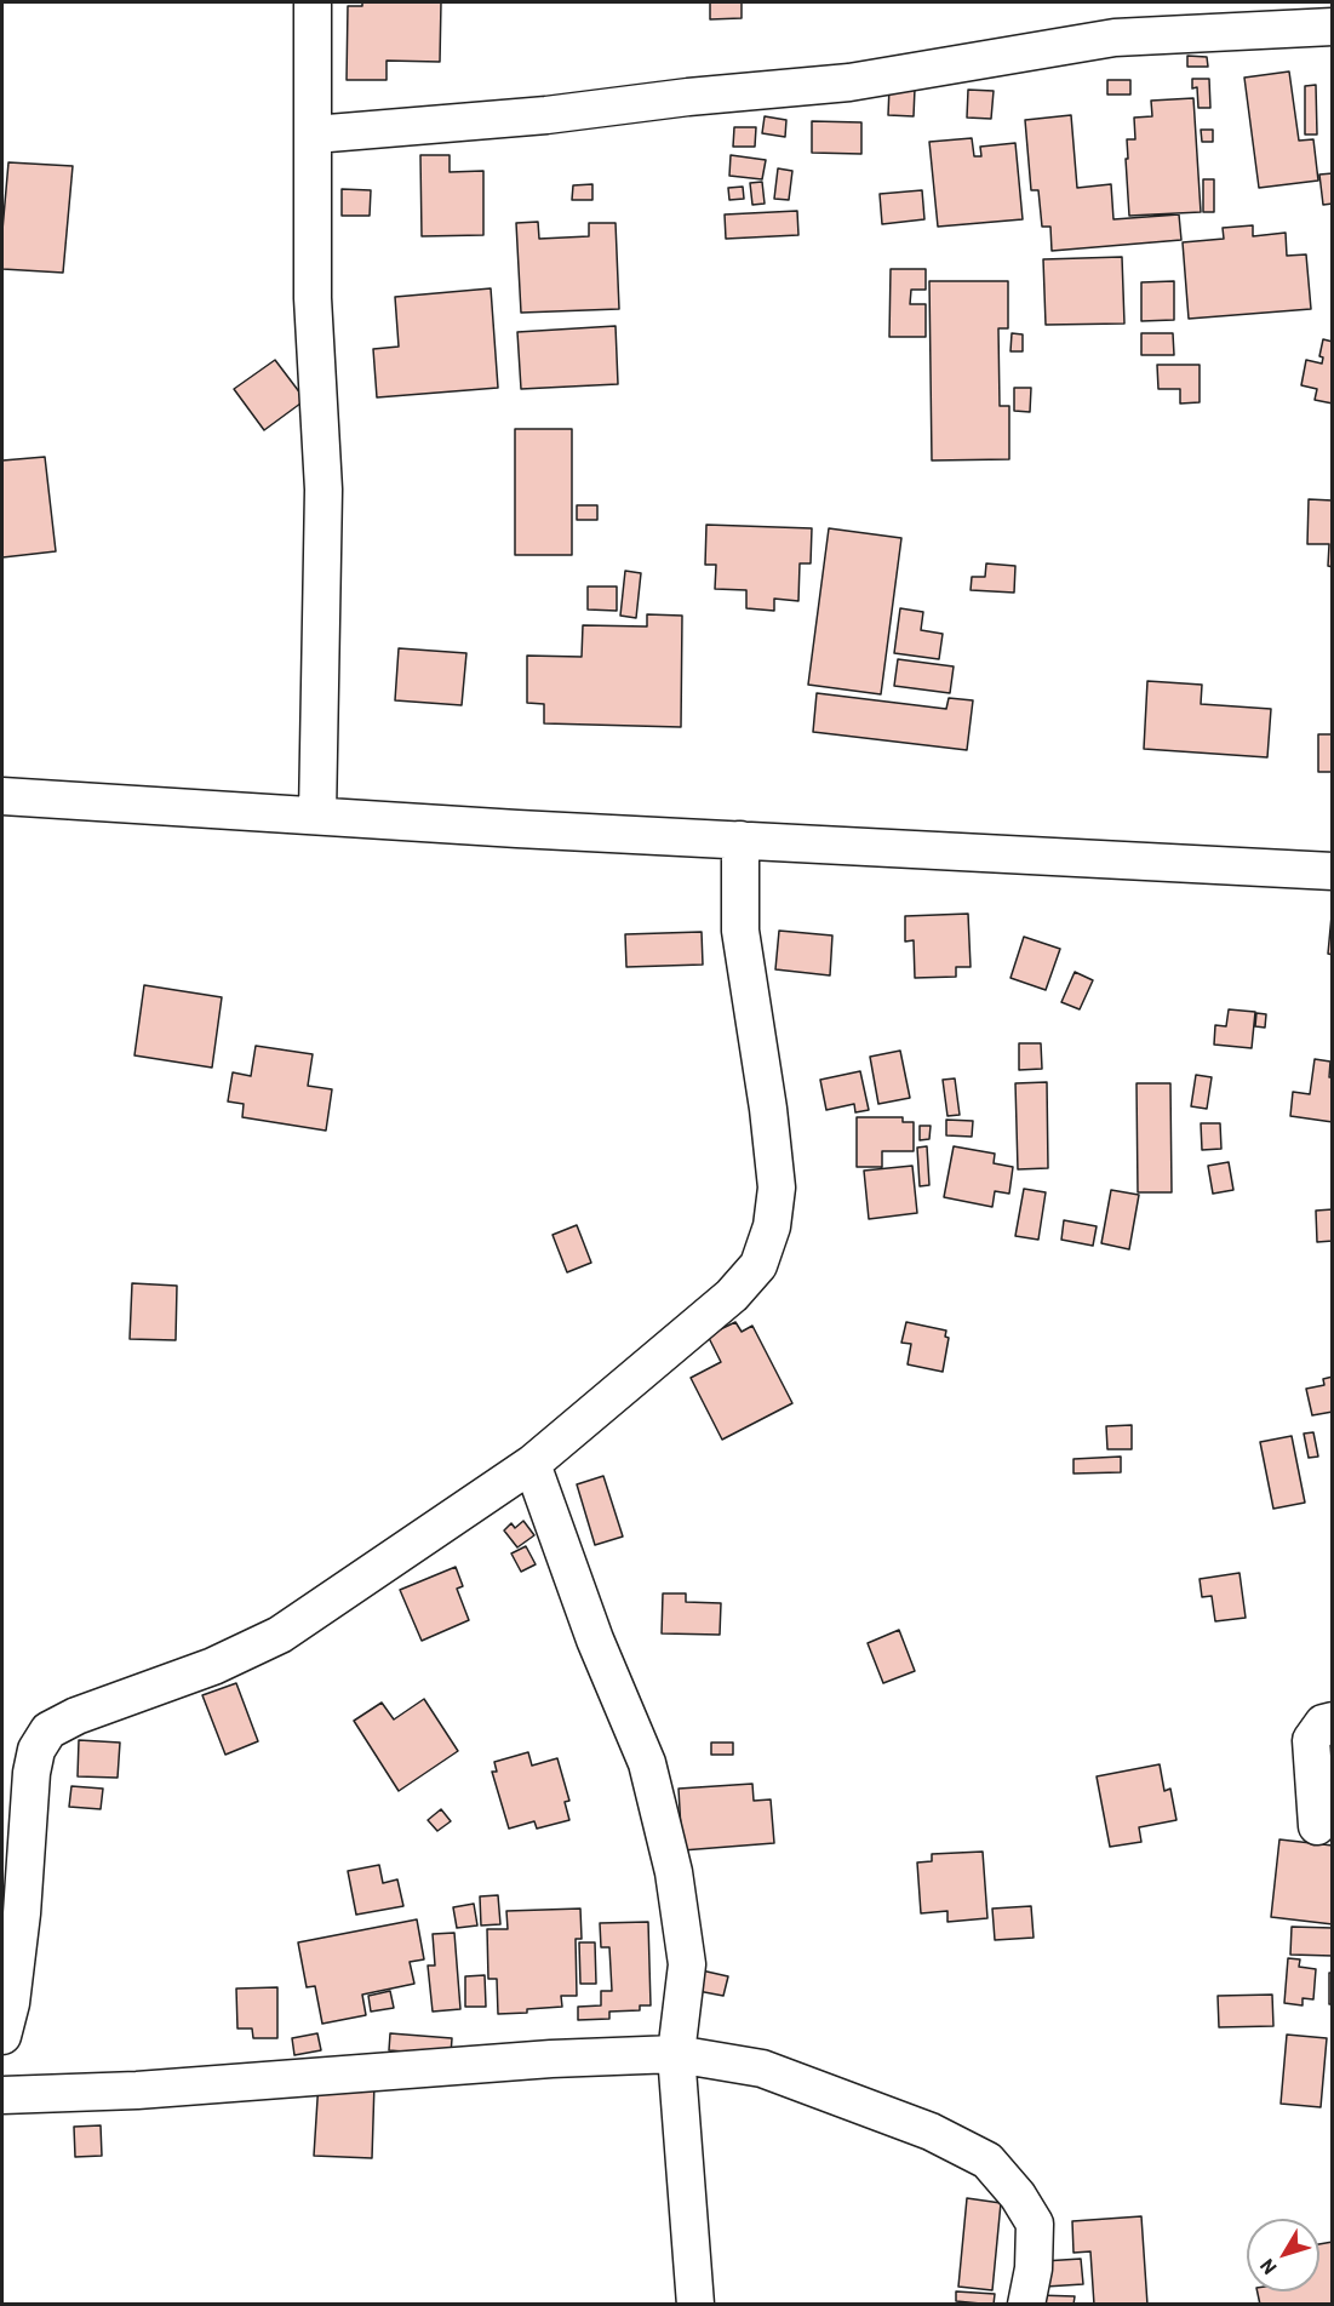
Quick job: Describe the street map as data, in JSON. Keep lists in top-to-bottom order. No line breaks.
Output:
{"north":"bottom left"}
